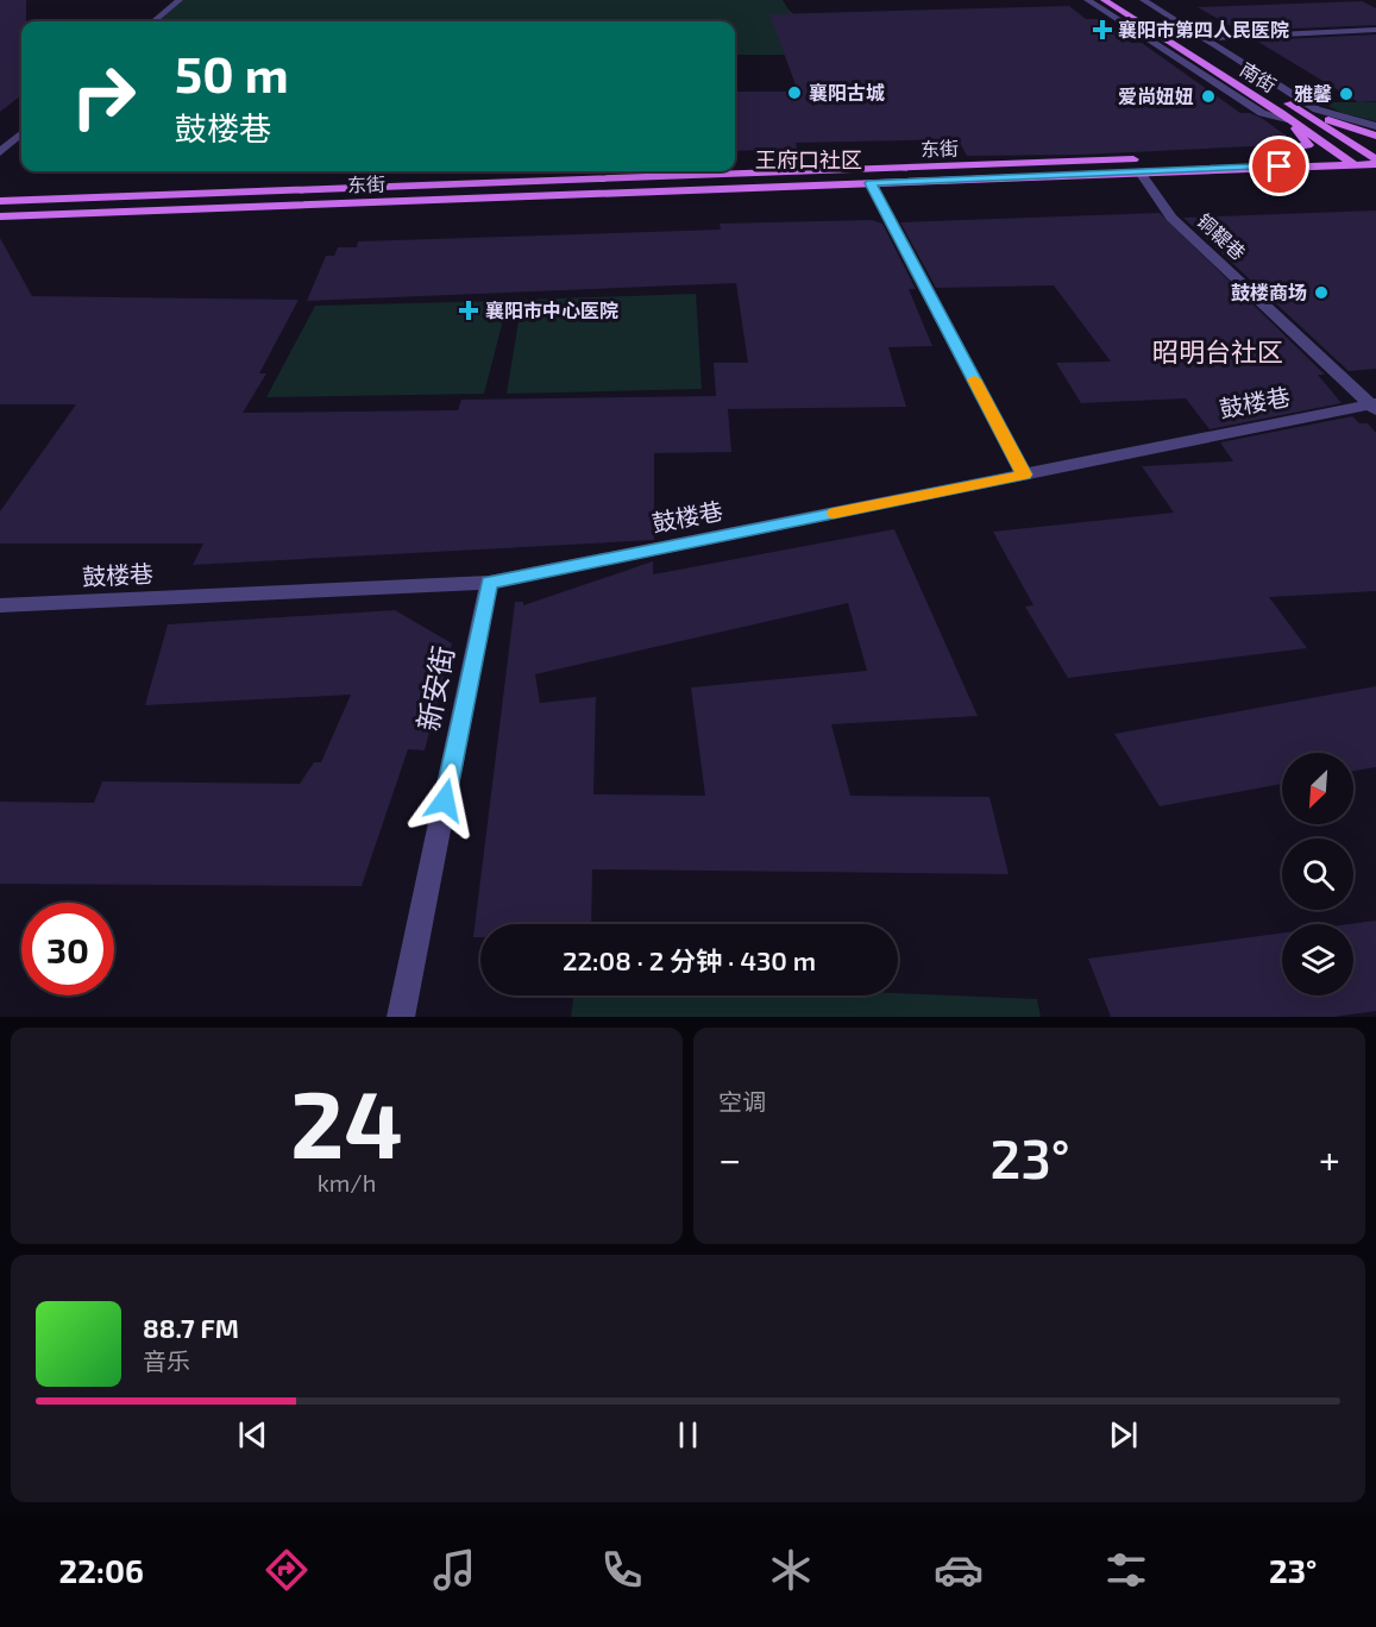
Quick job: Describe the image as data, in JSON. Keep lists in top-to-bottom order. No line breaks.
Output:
{"streets":{"main road":["南街","东街"],"street":["铜鞮巷","鼓楼巷","新安街"]},"crossings":[["南街","东街"],["东街","铜鞮巷"],["铜鞮巷","鼓楼巷"],["鼓楼巷","新安街"]],"districts":["王府口社区","昭明台社区"],"places":{"health":["襄阳市第四人民医院","襄阳市中心医院"],"other":["襄阳古城","雅馨","爱尚妞妞","鼓楼商场"]},"north":"bottom left","page":{"turn":["50 m","鼓楼巷"],"limit":"30","trip":"22:08 · 2 分钟 · 430 m","tile":[["24","km/h"],"空调"],"heat":["−","23°","+"],"song":["88.7 FM","音乐"],"tabs":["22:06","23°"]}}
